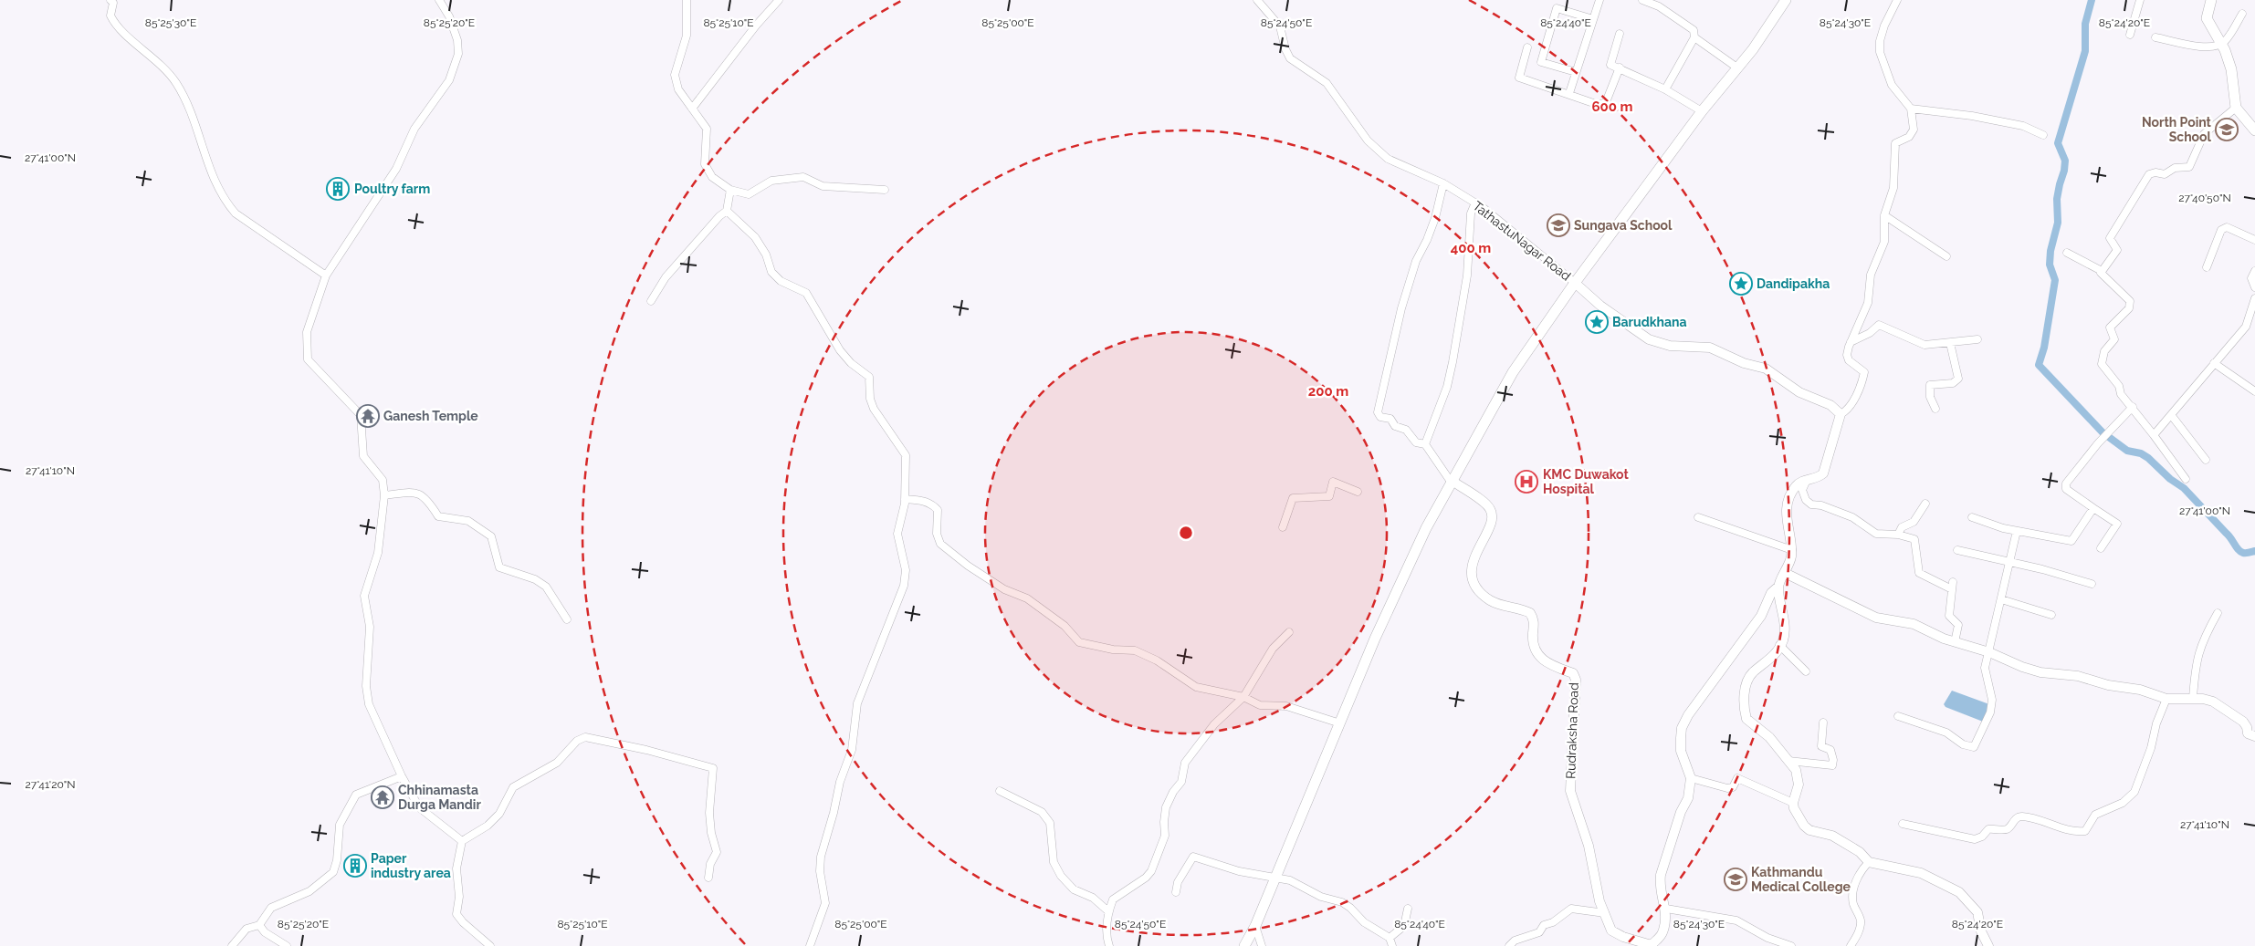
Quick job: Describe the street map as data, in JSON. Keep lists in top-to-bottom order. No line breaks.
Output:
{"streets":{"street":["TathastuNagar Road","Rudraksha Road"]},"places":{"school or university":["North Point School","Sungava School","Kathmandu Medical College"],"building":["Poultry farm","Paper industry area"],"place":["Dandipakha","Barudkhana"],"temple":["Ganesh Temple","Chhinamasta Durga Mandir"],"hospital":["KMC Duwakot Hospital"]},"coordinates":["85°25'30\"E","85°25'20\"E","85°25'10\"E","85°25'00\"E","85°24'50\"E","85°24'40\"E","85°24'30\"E","85°24'20\"E","27°41'00\"N","27°40'50\"N","27°41'10\"N","27°41'20\"N"],"rings":["600 m","400 m","200 m"]}
